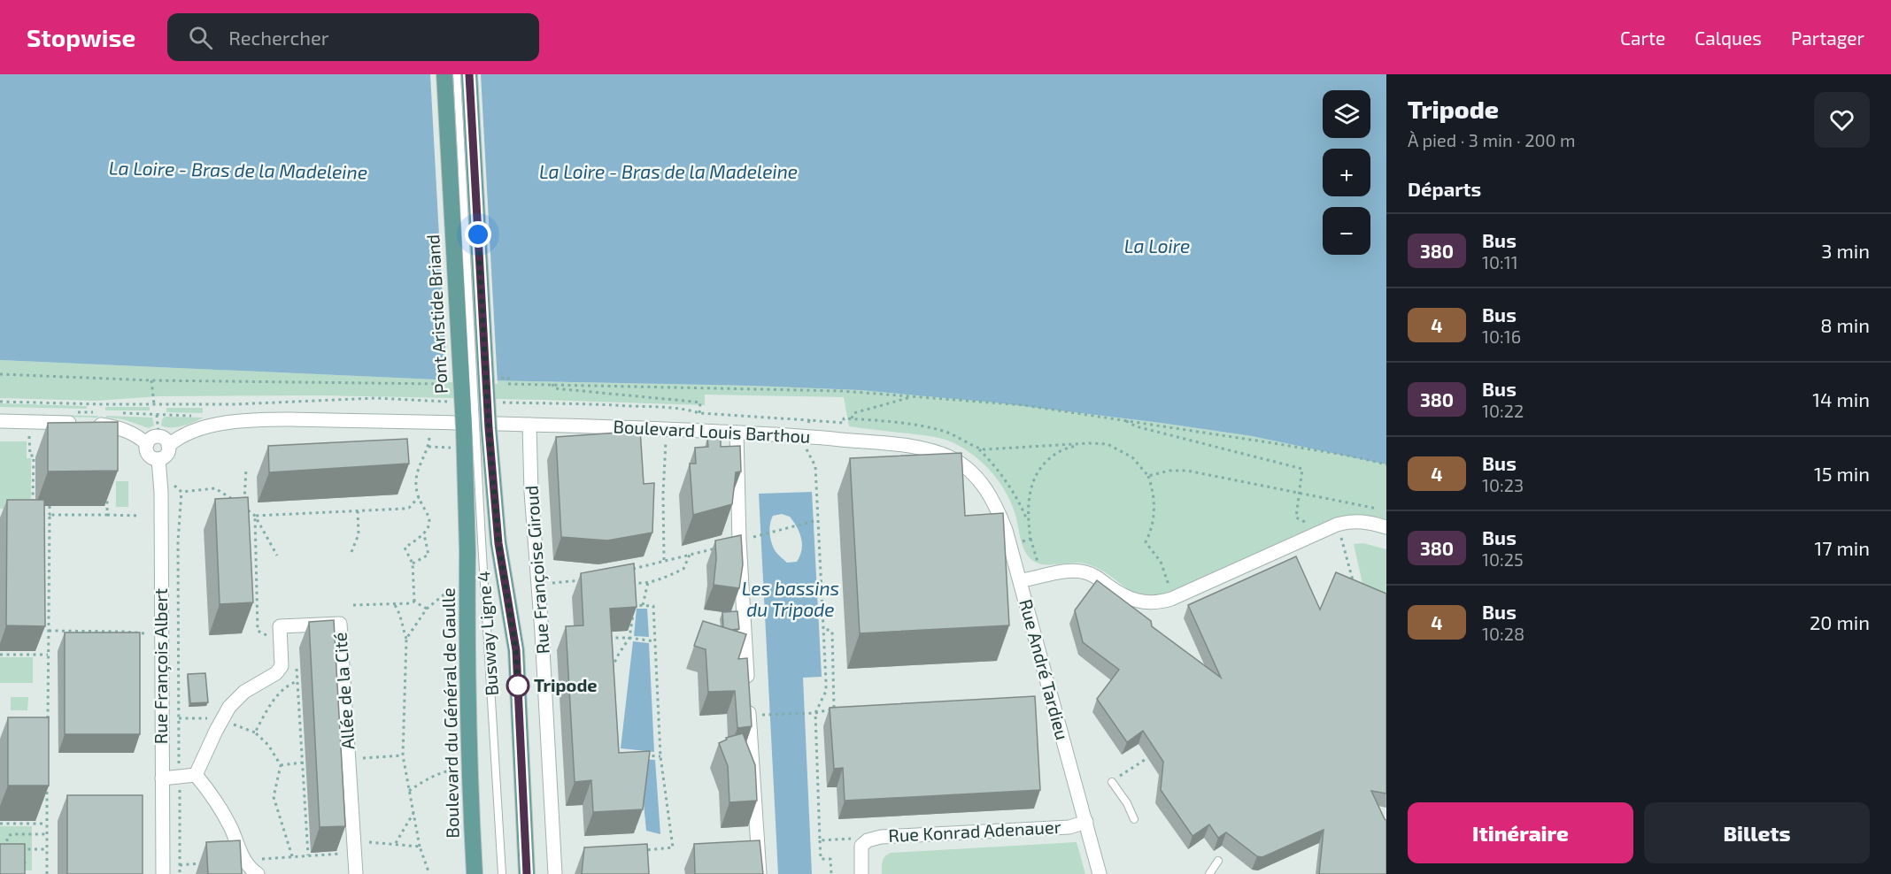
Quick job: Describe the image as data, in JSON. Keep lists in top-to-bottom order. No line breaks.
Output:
{"streets":{"main road":["Pont Aristide Briand","Boulevard du Général de Gaulle"],"street":["Boulevard Louis Barthou","Rue Françoise Giroud","Rue François Albert","Rue André Tardieu","Allée de la Cité","Rue Konrad Adenauer"],"lane":["Busway Ligne 4"]},"crossings":[["Pont Aristide Briand","Boulevard du Général de Gaulle"],["Boulevard Louis Barthou","Rue Françoise Giroud"],["Boulevard Louis Barthou","Rue François Albert"],["Boulevard Louis Barthou","Rue André Tardieu"],["Rue André Tardieu","Rue Konrad Adenauer"]],"water":["La Loire - Bras de la Madeleine","La Loire","Les bassins du Tripode"],"places":["Tripode"],"lines":["bus line 380"],"page":{"header":"Stopwise","search":"Rechercher","nav":["Carte","Calques","Partager"],"heading":[["Tripode","À pied · 3 min · 200 m"],"Départs"],"map_buttons":["+","−"],"list":[{"mark":"380","name":"Bus","note":"10:11","value":"3 min"},{"mark":"4","name":"Bus","note":"10:16","value":"8 min"},{"mark":"380","name":"Bus","note":"10:22","value":"14 min"},{"mark":"4","name":"Bus","note":"10:23","value":"15 min"},{"mark":"380","name":"Bus","note":"10:25","value":"17 min"},{"mark":"4","name":"Bus","note":"10:28","value":"20 min"}],"buttons":["Itinéraire","Billets"]}}
